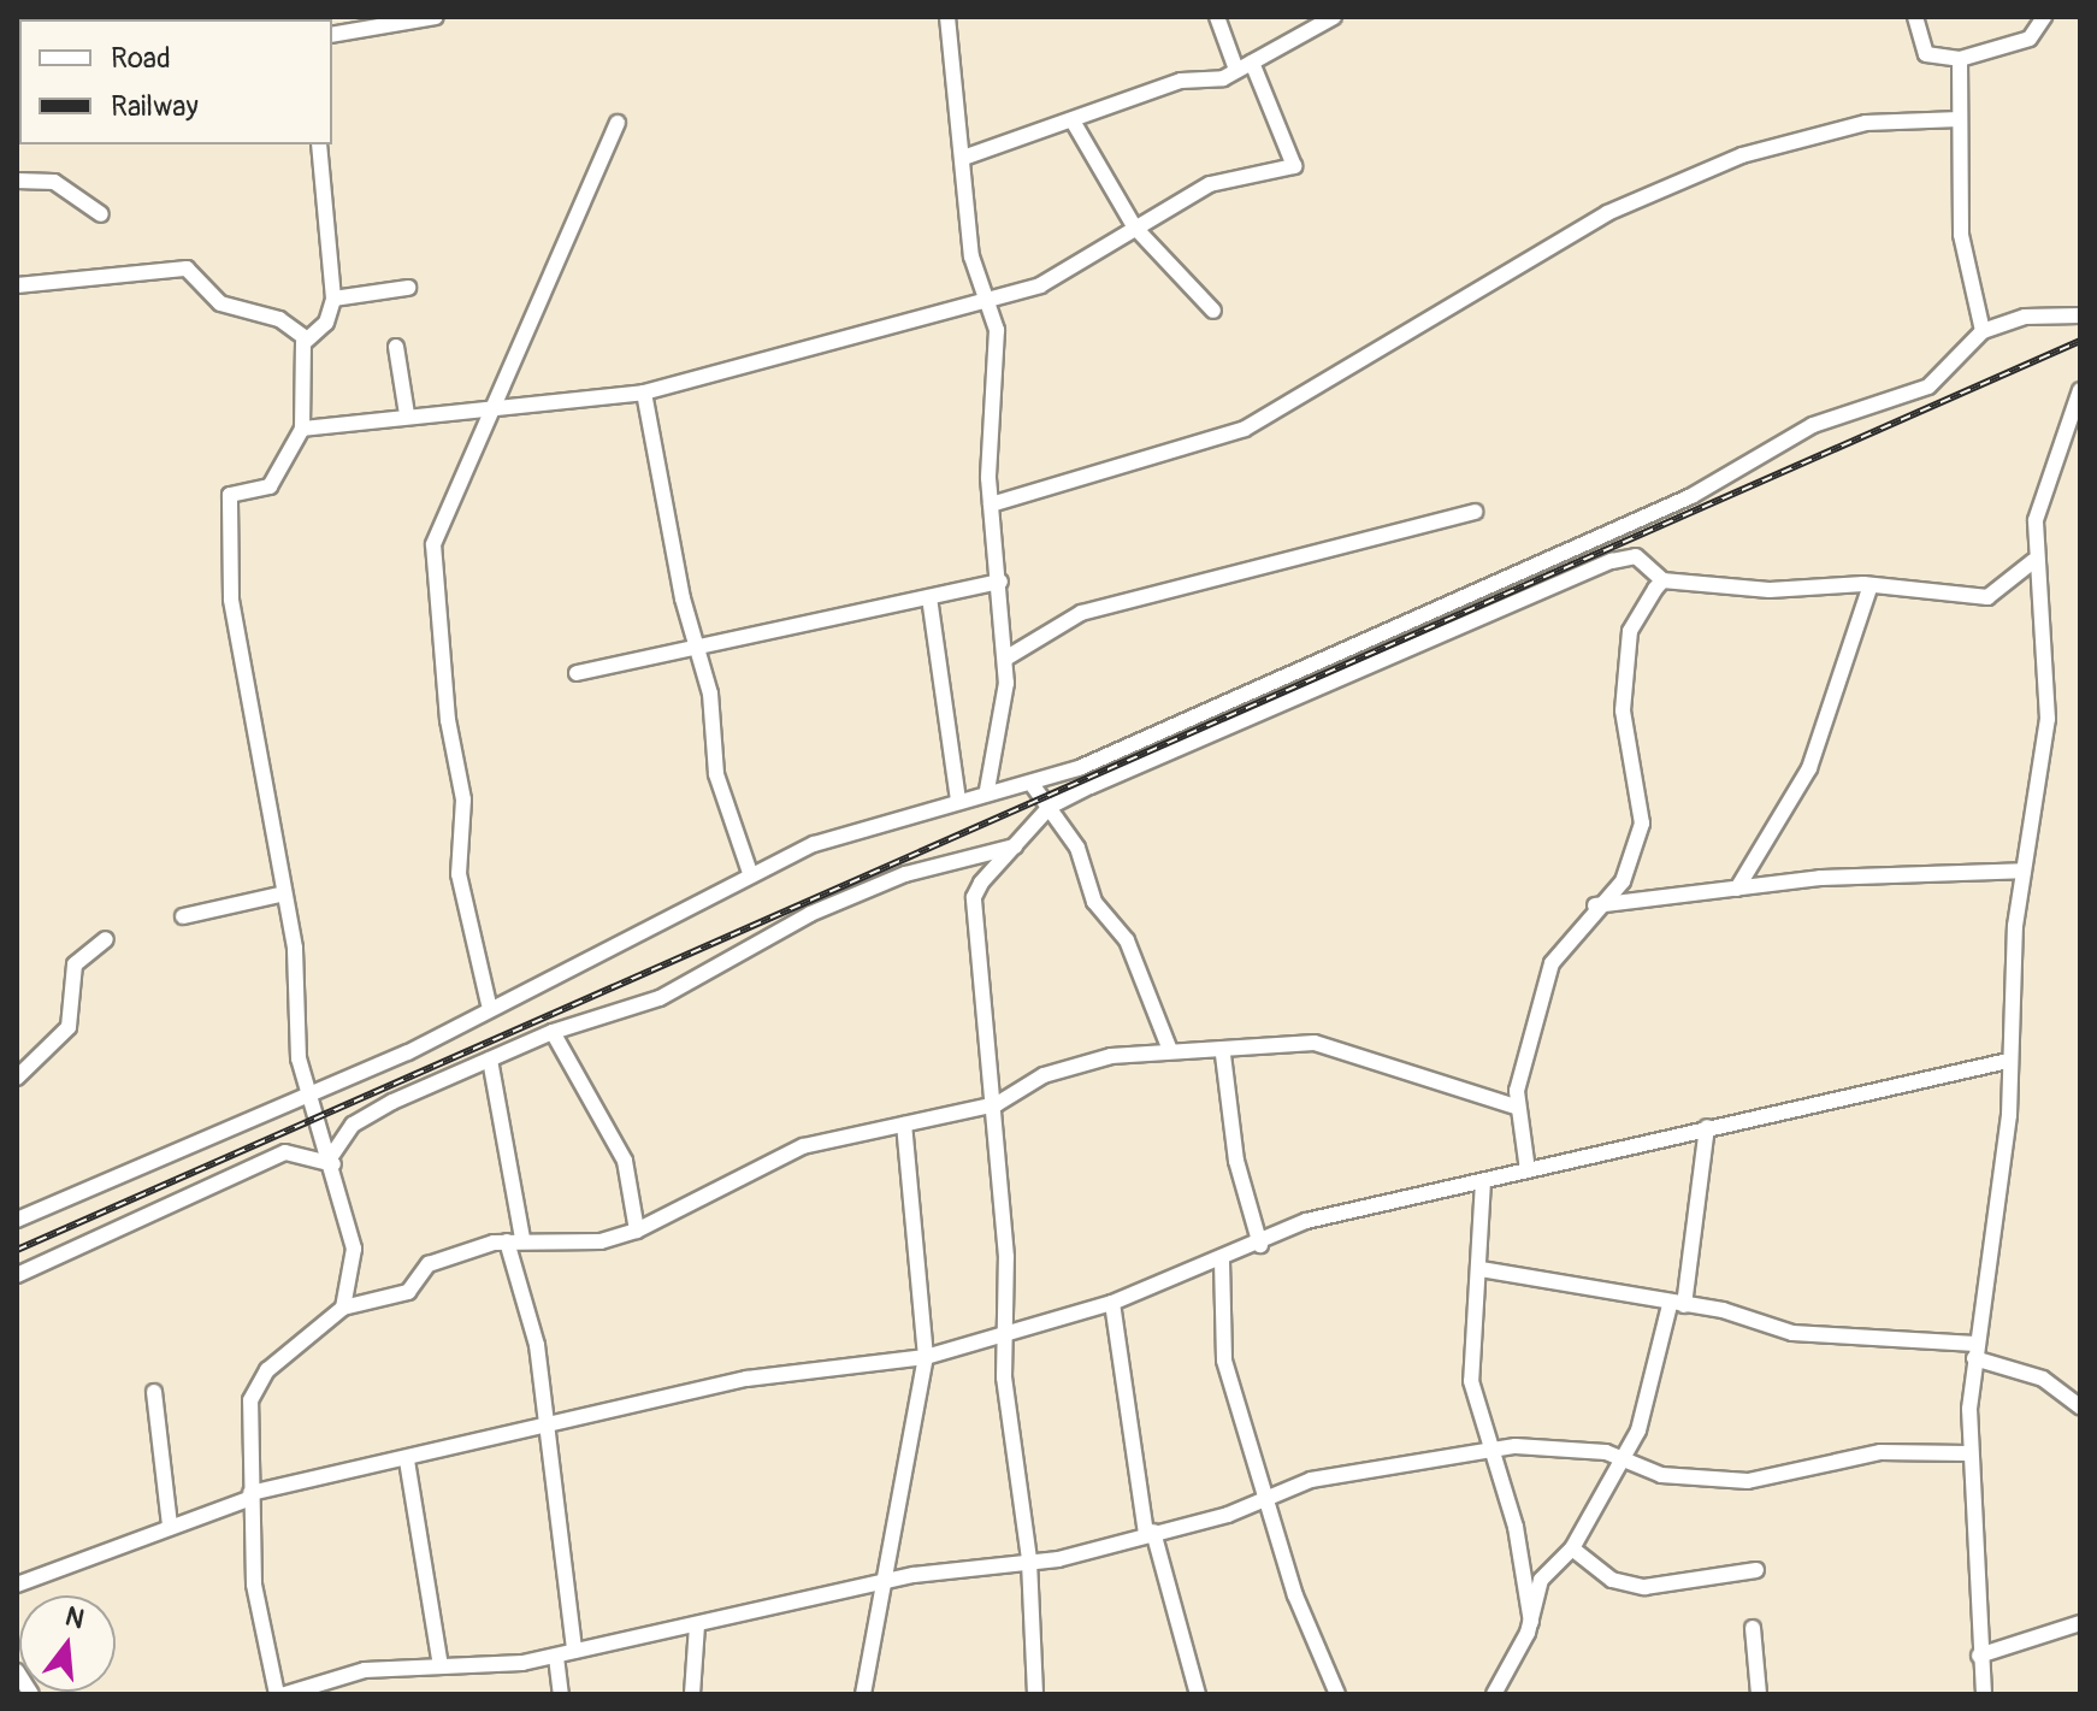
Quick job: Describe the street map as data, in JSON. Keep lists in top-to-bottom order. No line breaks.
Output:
{"legend":["Road","Railway"],"north":"top"}
